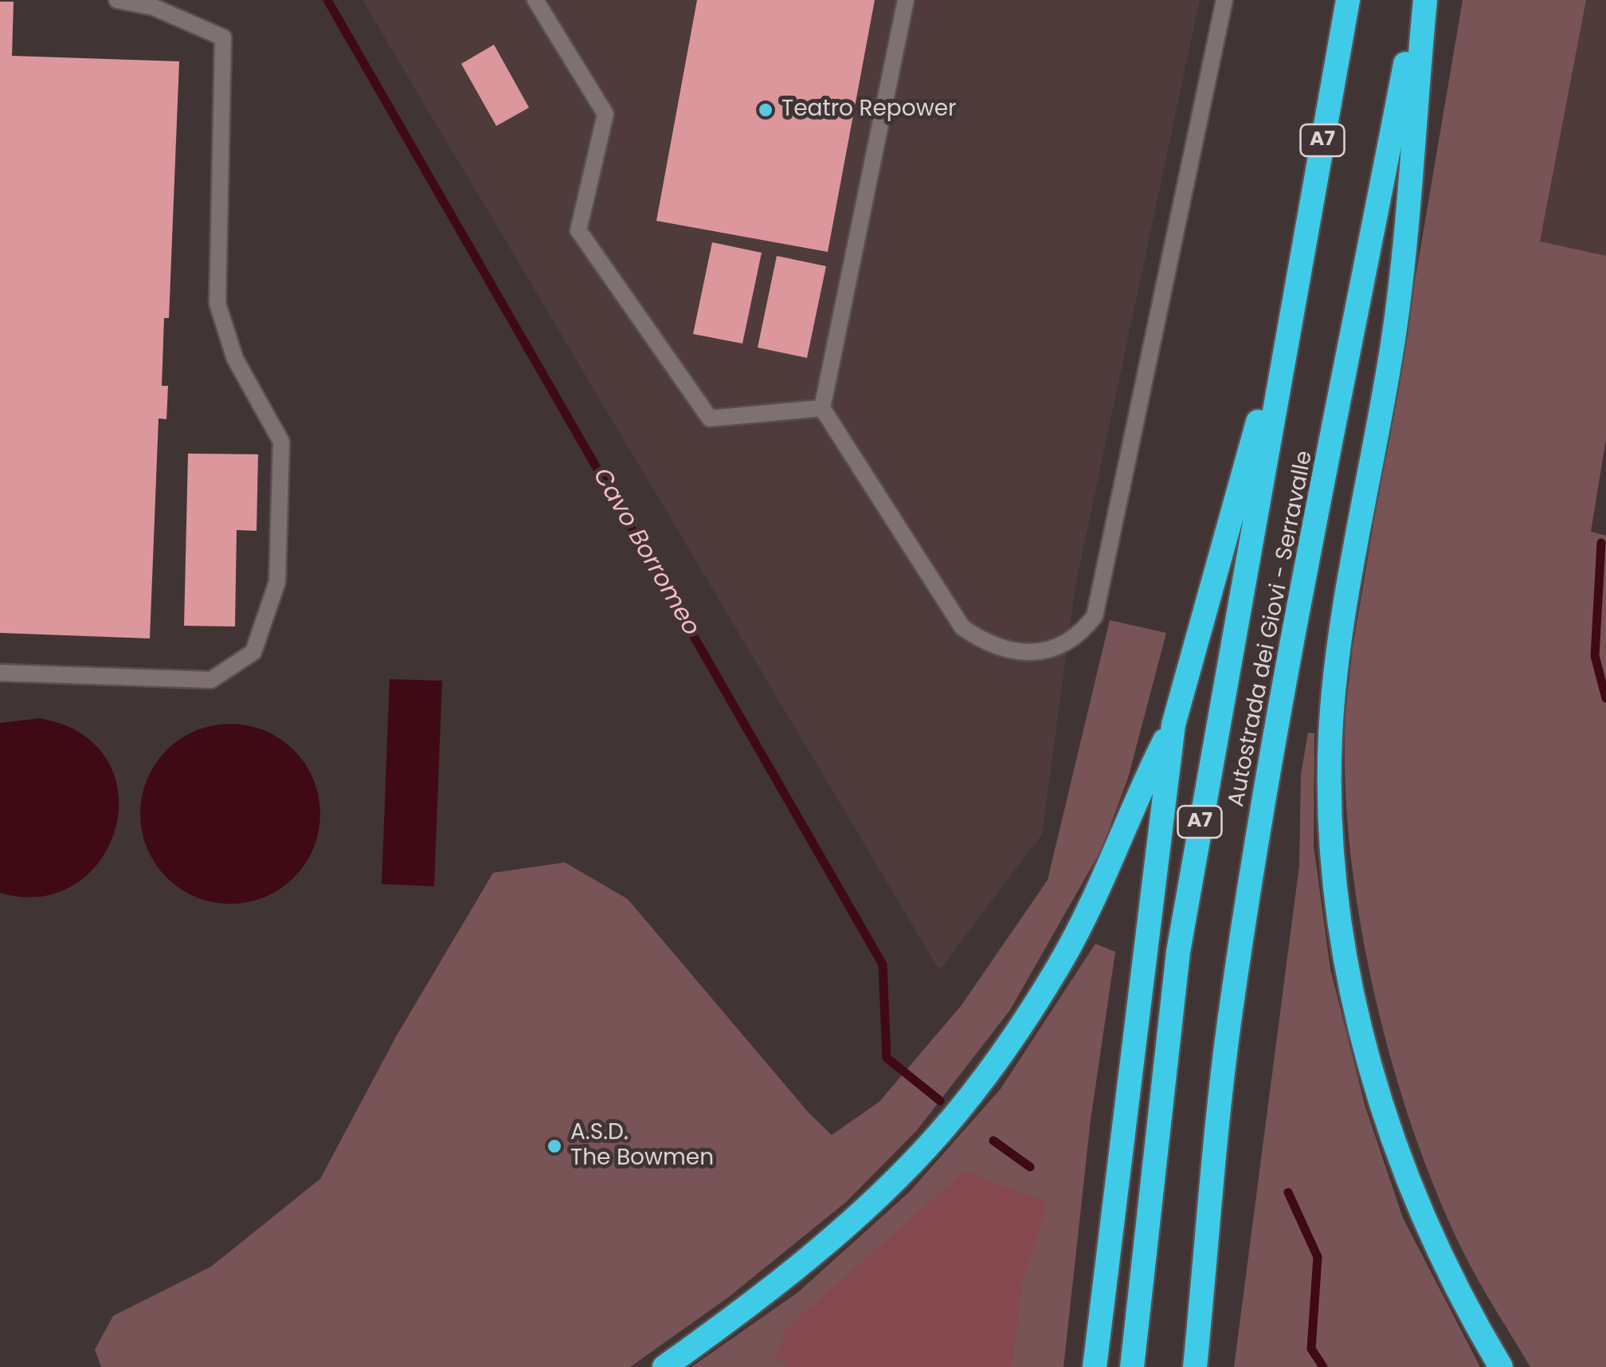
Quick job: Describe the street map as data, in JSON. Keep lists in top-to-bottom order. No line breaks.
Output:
{"streets":{"highway":["A7","Autostrada dei Giovi - Serravalle"]},"crossings":[["A7","Autostrada dei Giovi - Serravalle"]],"water":["Cavo Borromeo"],"places":["Teatro Repower","A.S.D. The Bowmen"]}
